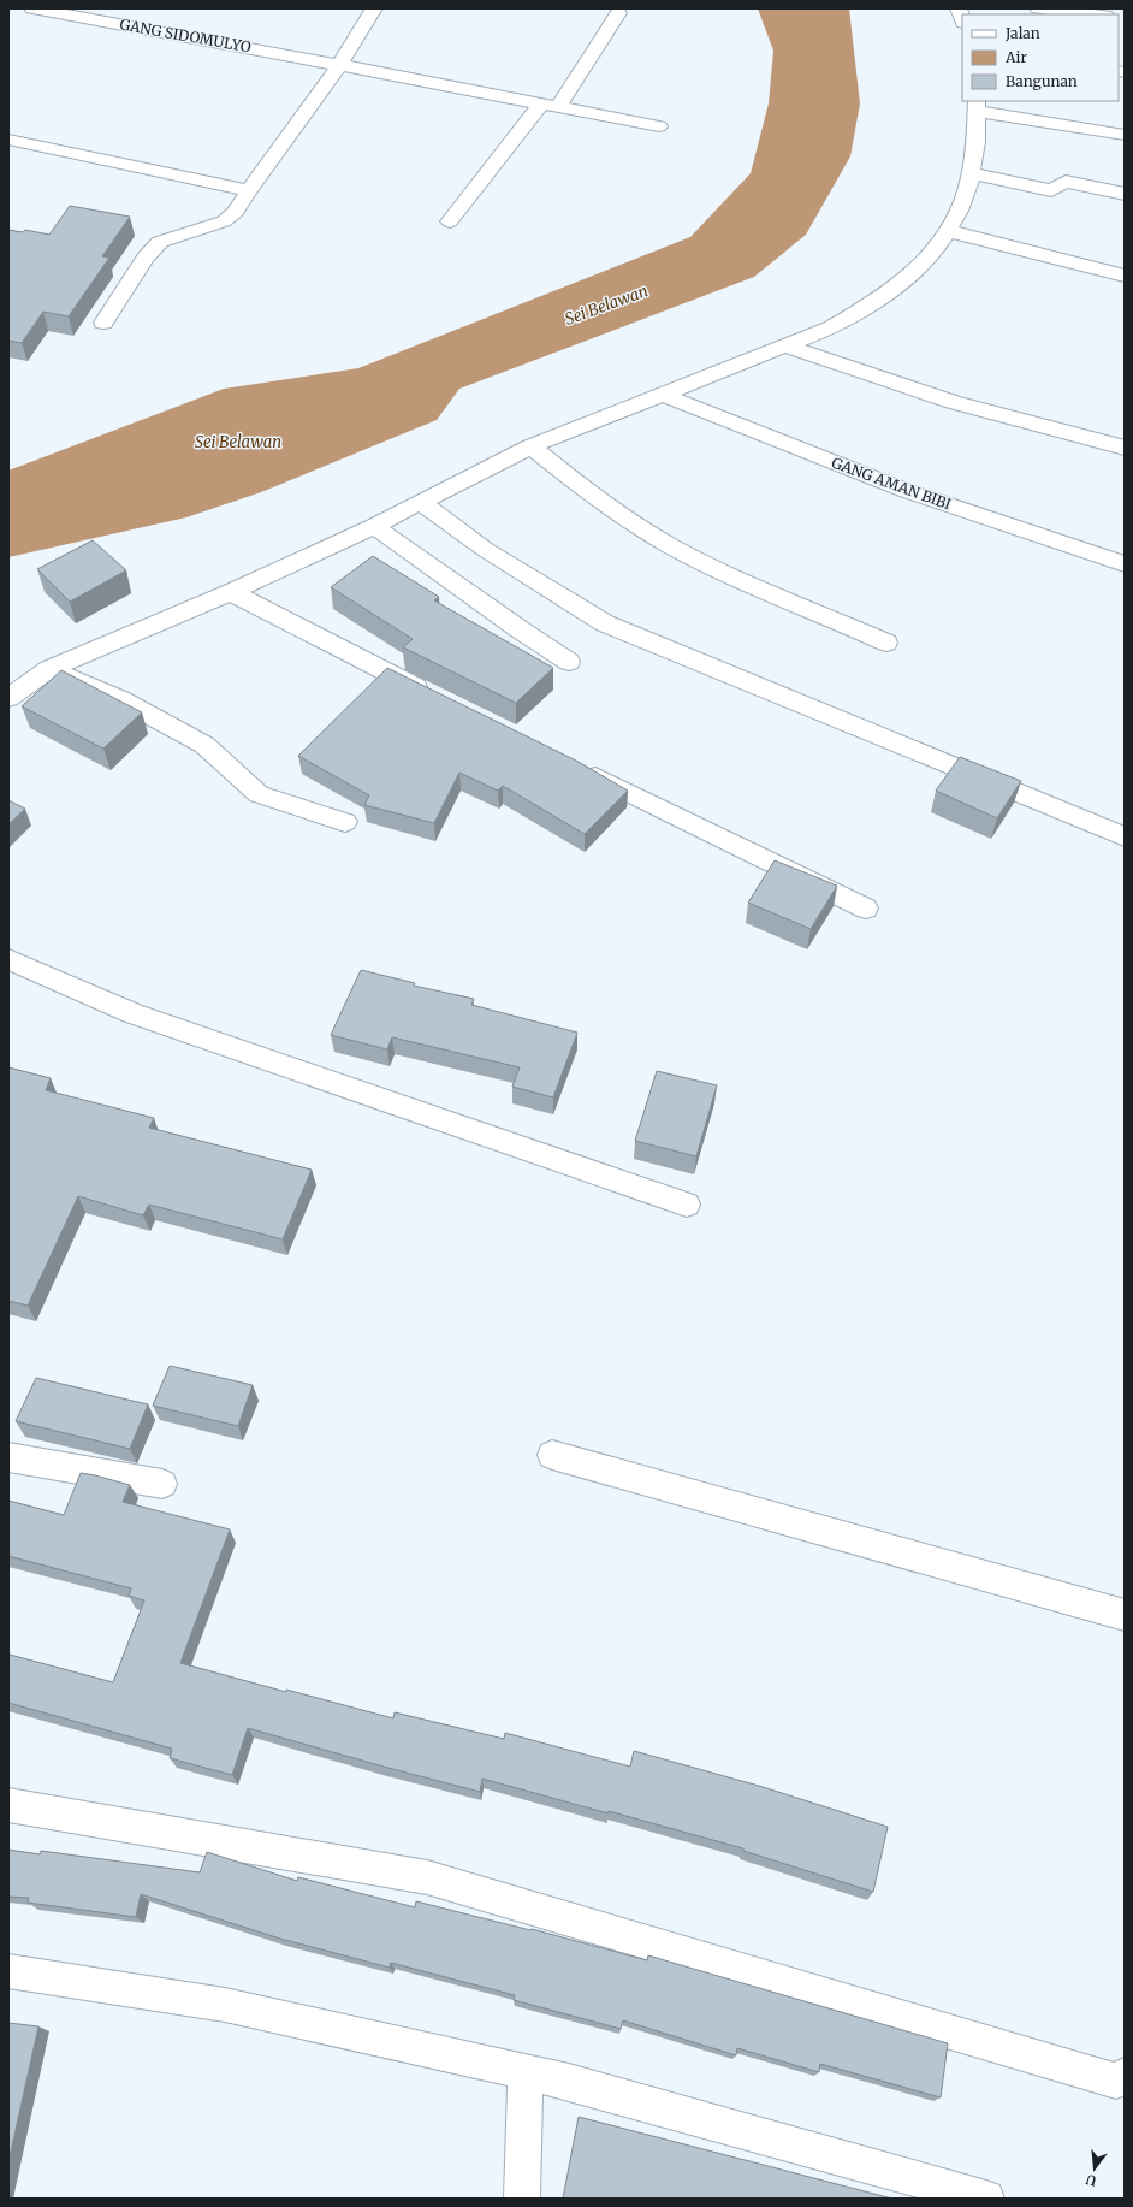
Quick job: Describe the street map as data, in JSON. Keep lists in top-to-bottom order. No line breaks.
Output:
{"streets":{"street":["GANG SIDOMULYO","GANG AMAN BIBI"]},"water":["Sei Belawan"],"legend":["Jalan","Air","Bangunan"],"north":"bottom"}
